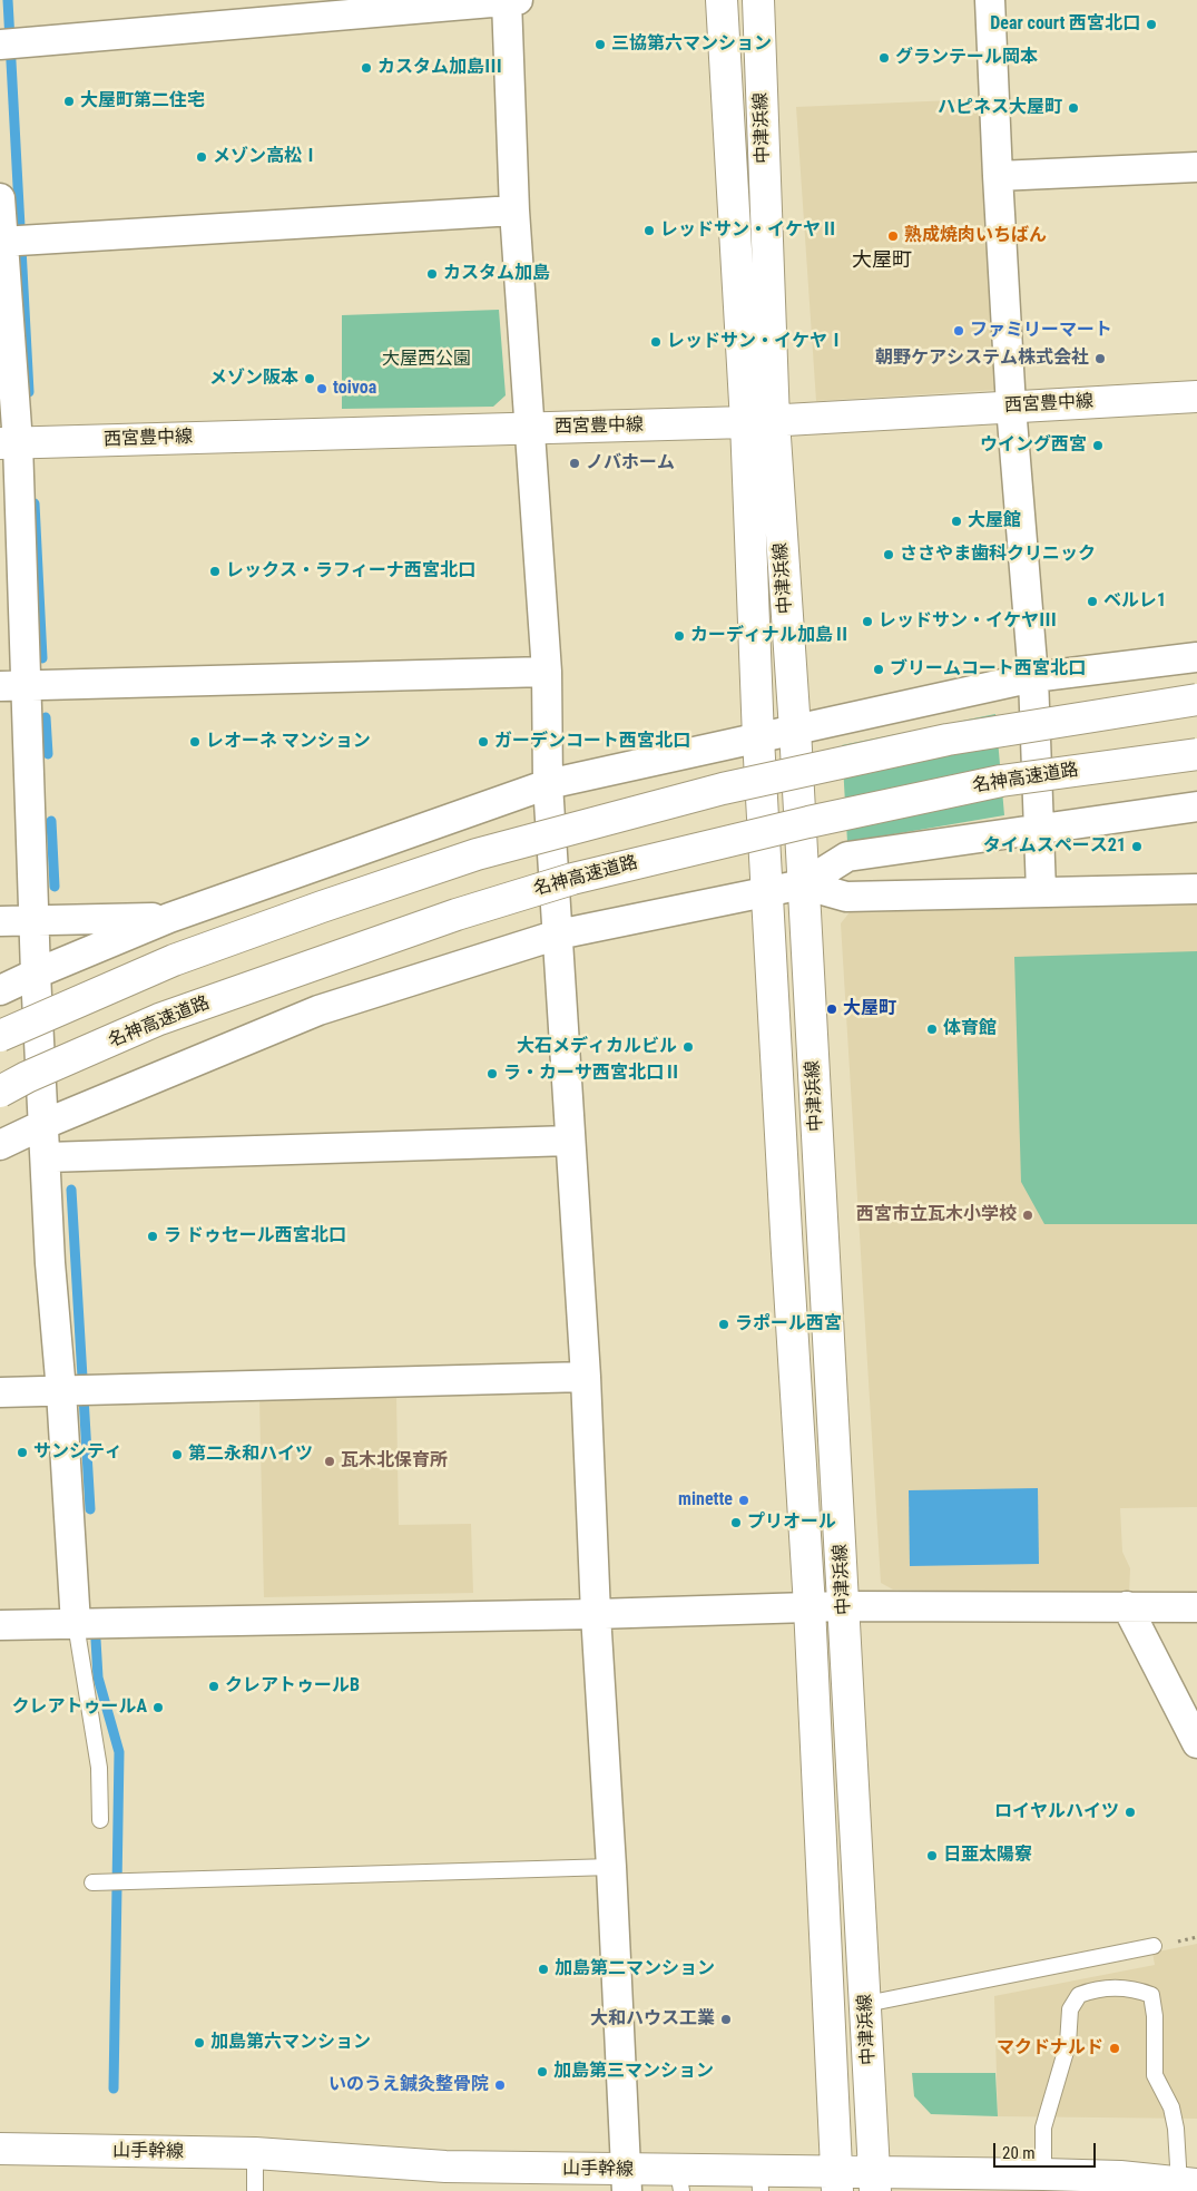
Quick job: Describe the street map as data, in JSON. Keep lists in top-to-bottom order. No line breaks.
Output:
{"streets":{"main road":["中津浜線","西宮豊中線","名神高速道路","山手幹線"]},"crossings":[["中津浜線","西宮豊中線"],["中津浜線","山手幹線"]],"districts":["大屋町"],"parks":["大屋西公園"],"places":["Dear court 西宮北口","三協第六マンション","グランテール岡本","カスタム加島Ⅲ","大屋町第二住宅","ハピネス大屋町","メゾン高松Ⅰ","レッドサン・イケヤⅡ","熟成焼肉いちばん","カスタム加島","ファミリーマート","レッドサン・イケヤⅠ","朝野ケアシステム株式会社","メゾン阪本","toivoa","ウイング西宮","ノバホーム","大屋館","ささやま歯科クリニック","レックス・ラフィーナ西宮北口","ベルレ1","レッドサン・イケヤⅢ","カーディナル加島Ⅱ","ブリームコート西宮北口","レオーネ マンション","ガーデンコート西宮北口","タイムスペース21","大屋町","体育館","大石メディカルビル","ラ・カーサ西宮北口Ⅱ","西宮市立瓦木小学校","ラ ドゥセール西宮北口","ラポール西宮","サンシティ","第二永和ハイツ","瓦木北保育所","minette","プリオール","クレアトゥールB","クレアトゥールA","ロイヤルハイツ","日亜太陽寮","加島第二マンション","大和ハウス工業","加島第六マンション","マクドナルド","加島第三マンション","いのうえ鍼灸整骨院"],"scale_bar":"20 m"}
